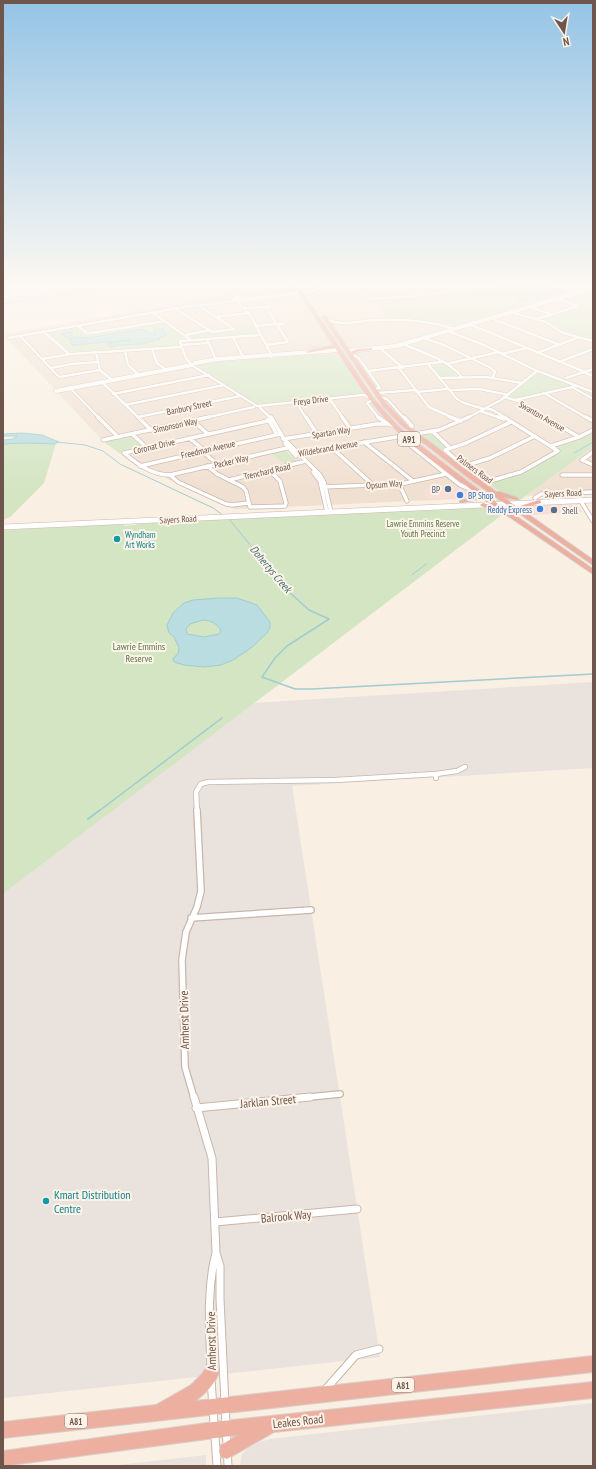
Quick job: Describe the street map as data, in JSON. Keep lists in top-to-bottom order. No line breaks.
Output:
{"streets":{"highway":["A91","Palmers Road","A81","Leakes Road"],"main road":["Sayers Road"],"street":["Freya Drive","Banbury Street","Swanton Avenue","Simonson Way","Spartan Way","Coronat Drive","Wildebrand Avenue","Freedman Avenue","Packer Way","Trenchard Road","Opsum Way","Amherst Drive","Jarklan Street","Balrook Way"]},"crossings":[["Freya Drive","Simonson Way"],["Freya Drive","Palmers Road"],["Swanton Avenue","Wildebrand Avenue"],["Spartan Way","Palmers Road"],["Coronat Drive","Freedman Avenue"],["Coronat Drive","Packer Way"],["Coronat Drive","Trenchard Road"],["Wildebrand Avenue","Palmers Road"],["Palmers Road","Opsum Way"],["Palmers Road","Sayers Road"],["Amherst Drive","Jarklan Street"],["Amherst Drive","Balrook Way"],["Amherst Drive","A81"]],"water":["Dohertys Creek"],"parks":["Lawrie Emmins Reserve Youth Precinct","Lawrie Emmins Reserve"],"places":["BP","BP Shop","Reddy Express","Shell","Wyndham Art Works","Kmart Distribution Centre"],"north":"bottom"}
